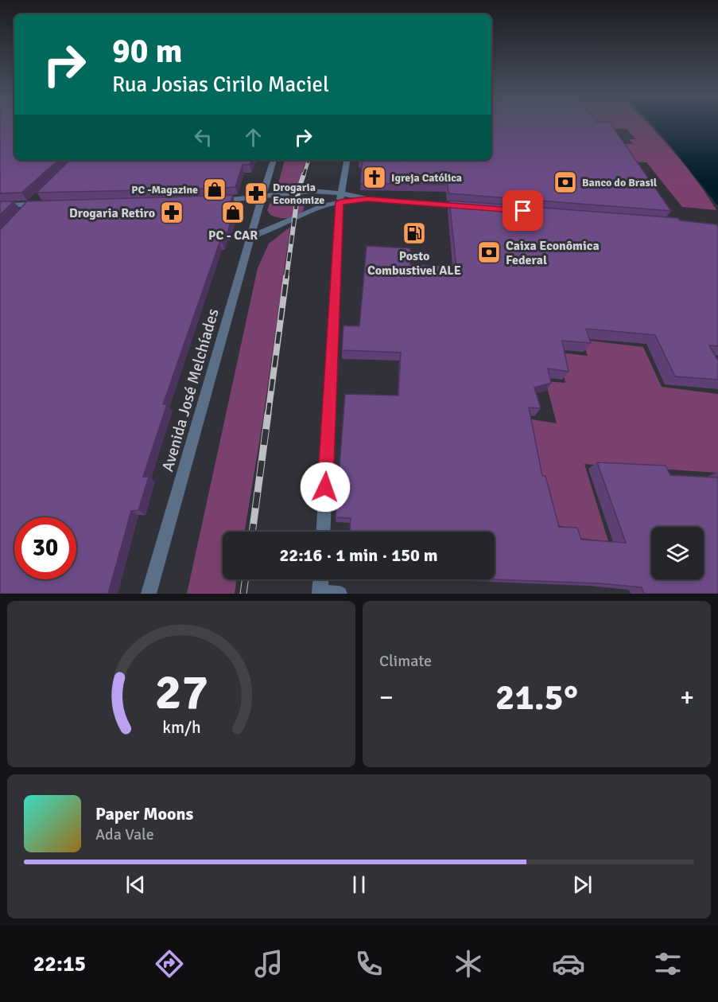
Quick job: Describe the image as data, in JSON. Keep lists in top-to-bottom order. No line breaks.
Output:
{"streets":{"street":["Avenida José Melchíades"]},"places":{"church":["Igreja Católica"],"bank":["Banco do Brasil","Caixa Econômica Federal"],"shop":["PC -Magazine","PC - CAR"],"pharmacy":["Drogaria Economize","Drogaria Retiro"],"fuel station":["Posto Combustivel ALE"]},"page":{"turn":["90 m","Rua Josias Cirilo Maciel"],"limit":"30","trip":"22:16 · 1 min · 150 m","tile":"Climate","heat":["−","21.5°","+"],"song":["Paper Moons","Ada Vale"],"tabs":"22:15","gauge":["27","km/h"]}}
